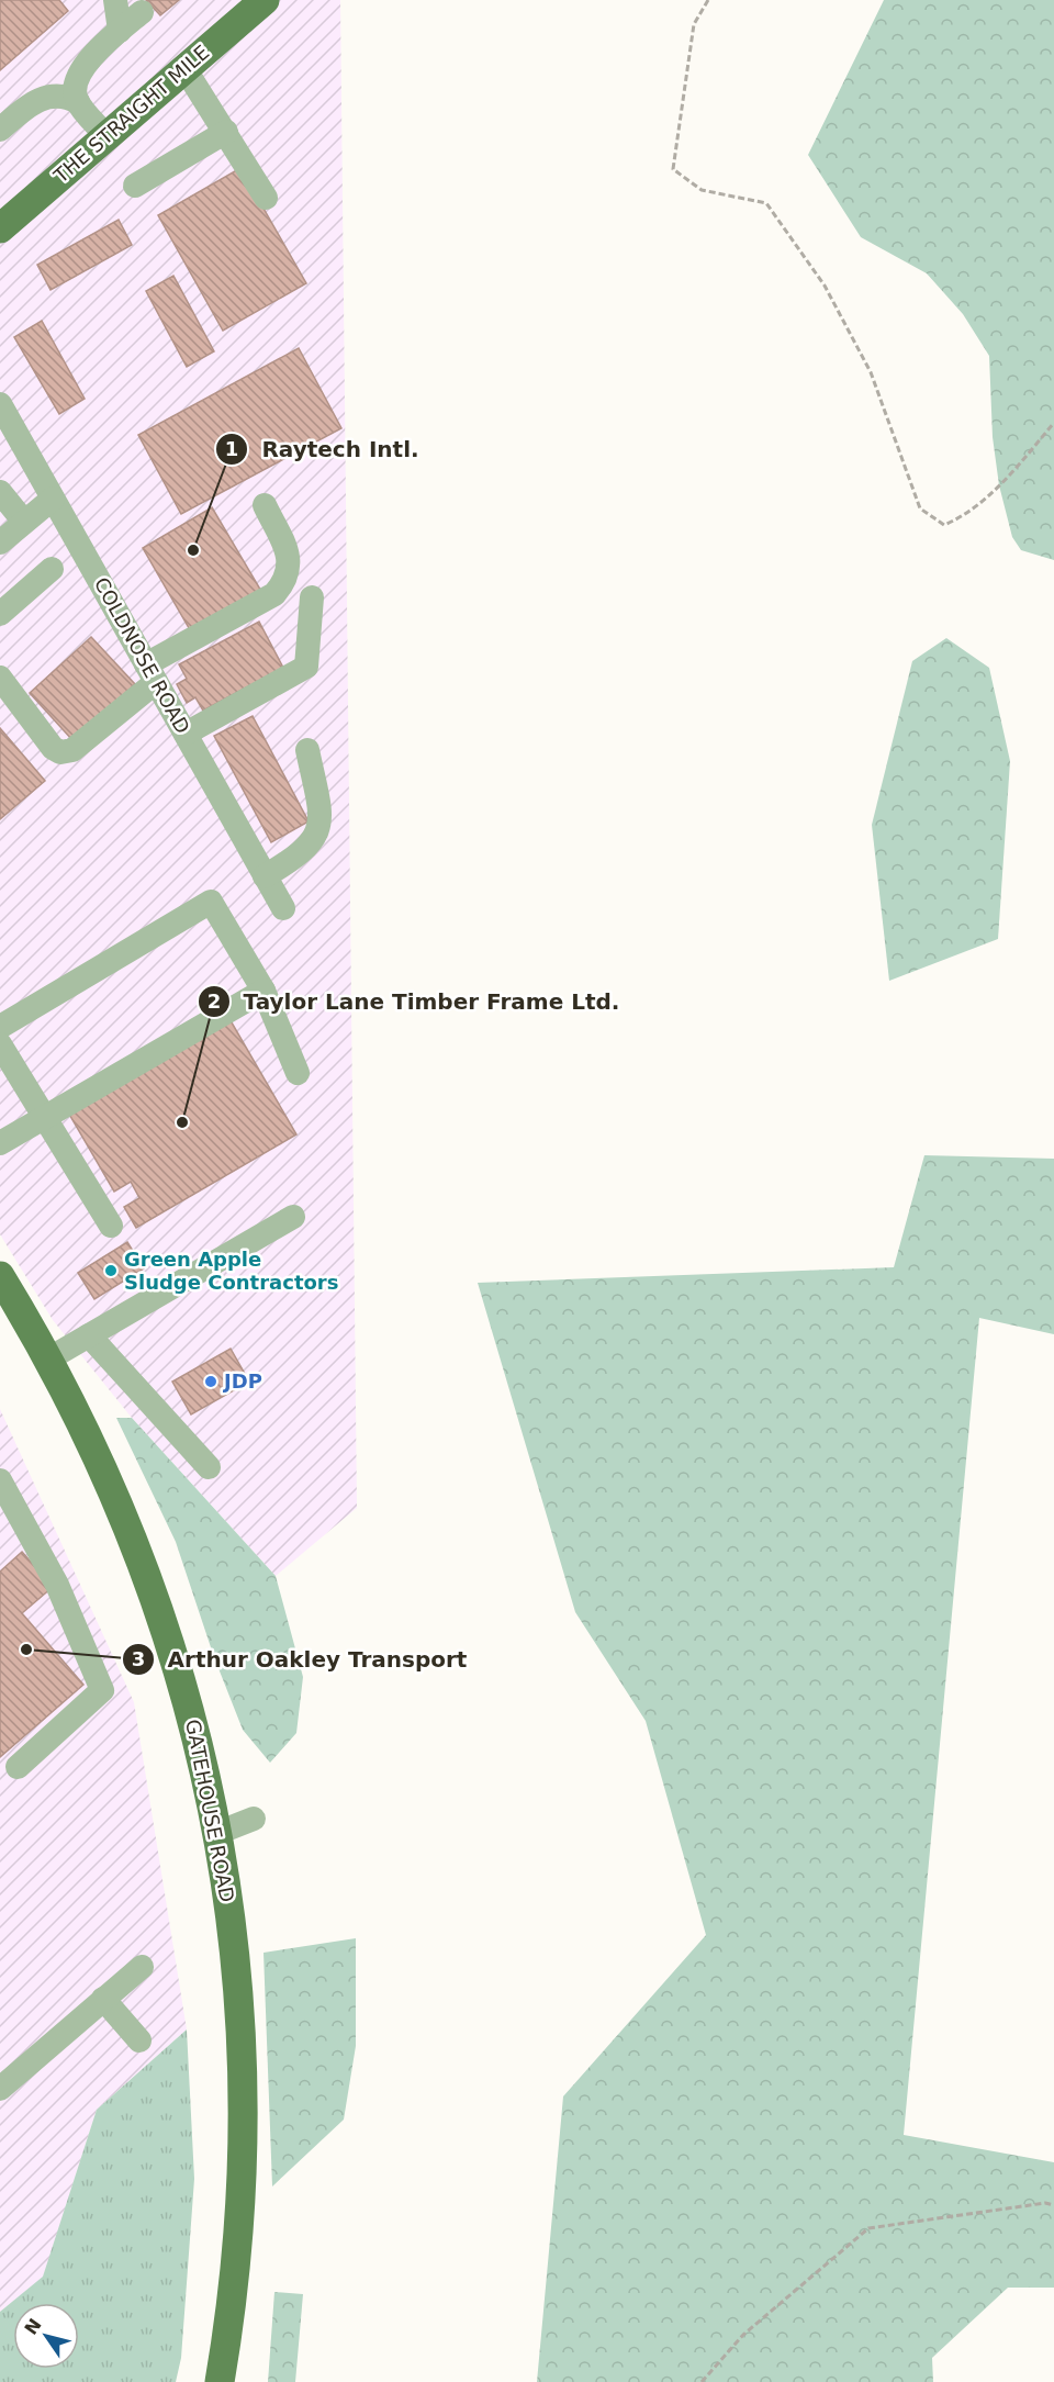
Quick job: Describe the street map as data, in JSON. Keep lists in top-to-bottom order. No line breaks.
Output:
{"streets":{"main road":["THE STRAIGHT MILE","GATEHOUSE ROAD"],"street":["COLDNOSE ROAD"]},"places":["Raytech Intl.","Taylor Lane Timber Frame Ltd.","Green Apple Sludge Contractors","JDP","Arthur Oakley Transport"],"north":"top left"}
